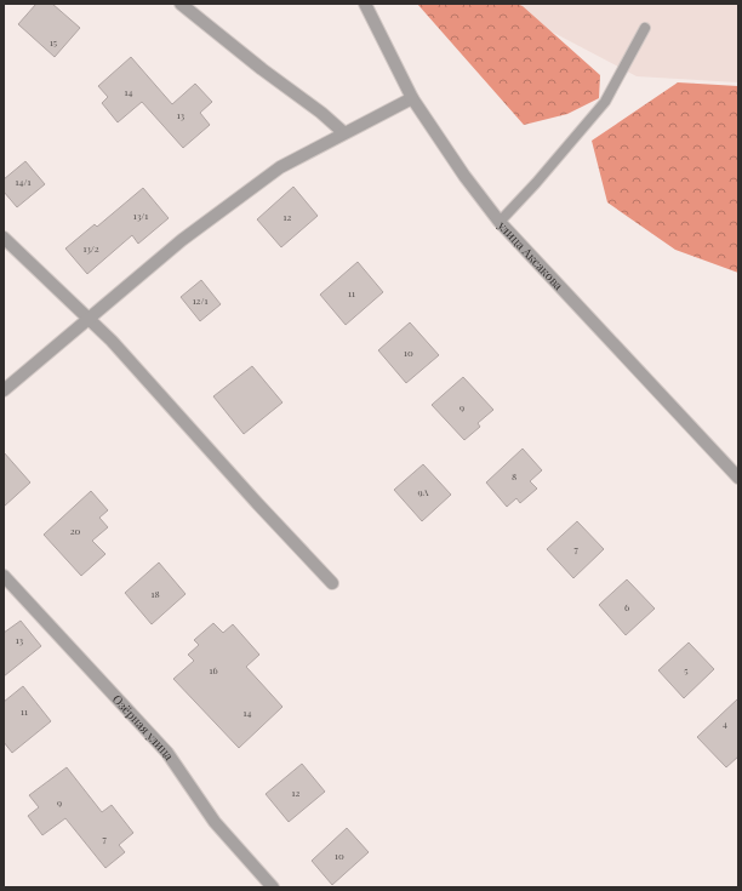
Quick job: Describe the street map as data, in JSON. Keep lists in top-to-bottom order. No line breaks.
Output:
{"streets":{"street":["улица Аксакова","Озёрная улица"]},"house_numbers":["15","14","13","14/1","13/1","12","13/2","11","12/1","10","9","8","9А","20","7","18","6","13","16","5","11","14","4","12","9","7","10"]}
